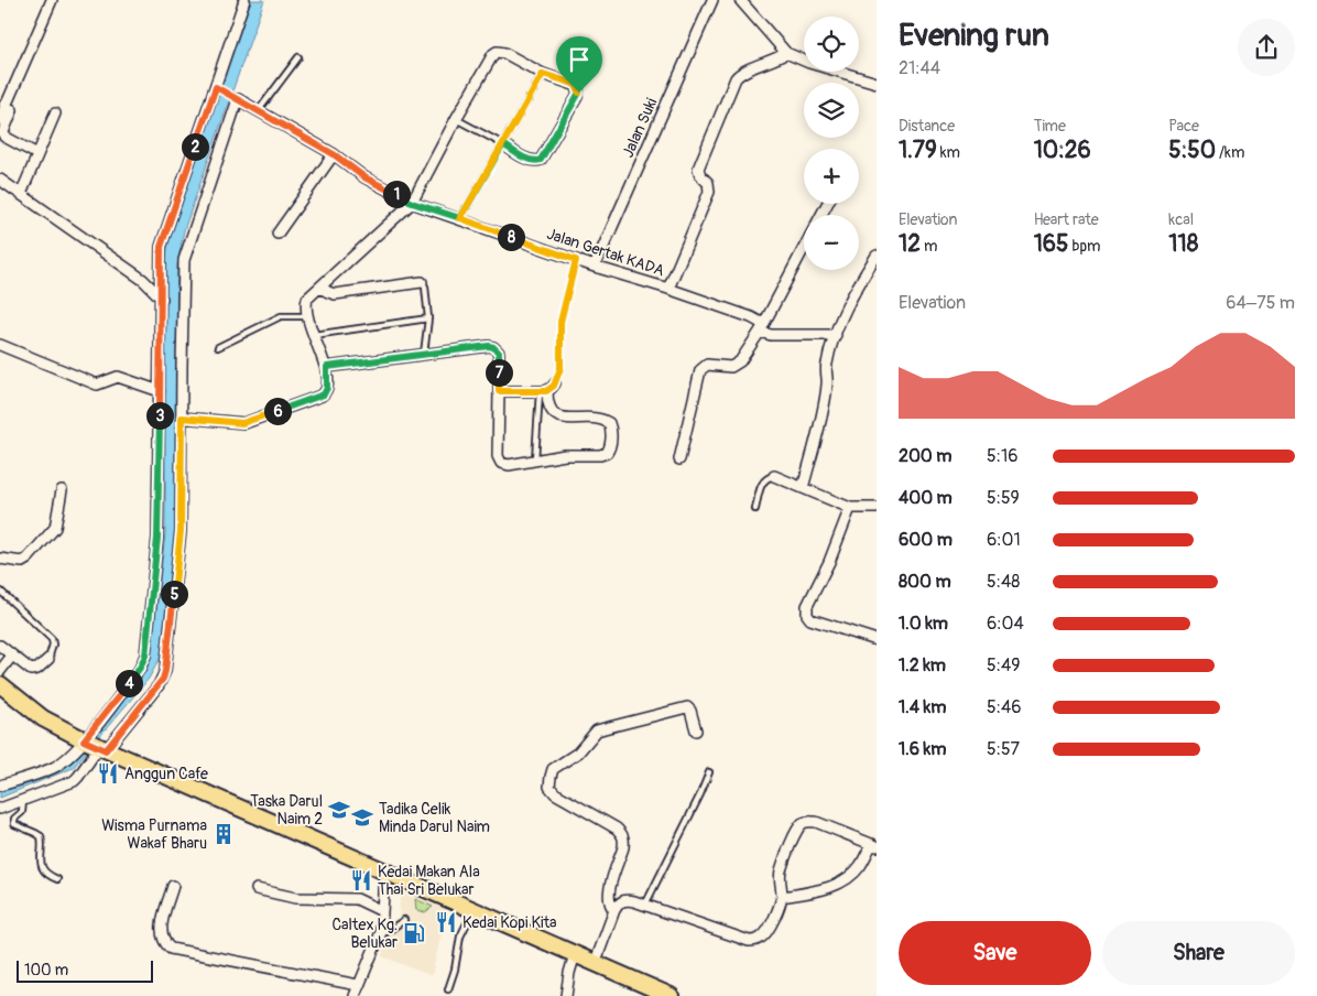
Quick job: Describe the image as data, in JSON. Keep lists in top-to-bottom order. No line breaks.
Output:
{"streets":{"street":["Jalan Suki","Jalan Gertak KADA"]},"crossings":[["Jalan Suki","Jalan Gertak KADA"]],"places":{"restaurant":["Anggun Cafe","Kedai Makan Ala Thai Sri Belukar","Kedai Kopi Kita"],"school or university":["Taska Darul Naim 2","Tadika Celik Minda Darul Naim"],"building":["Wisma Purnama Wakaf Bharu"],"fuel station":["Caltex Kg. Belukar"]},"scale_bar":"100 m","page":{"heading":["Evening run","21:44"],"map_buttons":["+","−"],"stats":[["Distance","1.79 km"],["Time","10:26"],["Pace","5:50 /km"],["Elevation","12 m"],["Heart rate","165 bpm"],["kcal","118"]],"pins":["2","1","8","7","6","3","5","4"],"chart":["Elevation","64–75 m"],"list":[{"name":"200 m","note":"5:16"},{"name":"400 m","note":"5:59"},{"name":"600 m","note":"6:01"},{"name":"800 m","note":"5:48"},{"name":"1.0 km","note":"6:04"},{"name":"1.2 km","note":"5:49"},{"name":"1.4 km","note":"5:46"},{"name":"1.6 km","note":"5:57"}],"buttons":["Save","Share"],"scale":"100 m"}}
